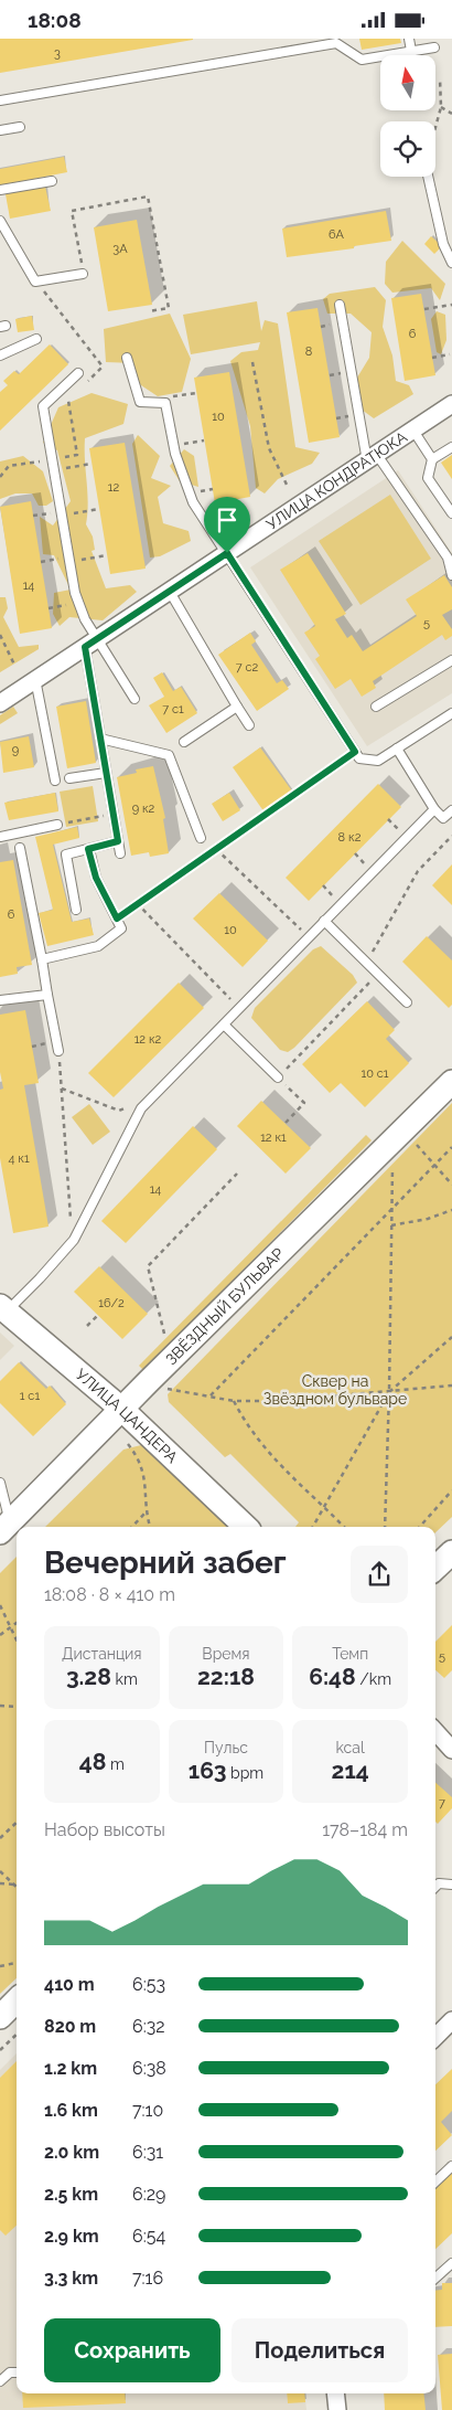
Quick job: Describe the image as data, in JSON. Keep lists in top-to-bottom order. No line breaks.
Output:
{"streets":{"street":["УЛИЦА КОНДРАТЮКА","ЗВЁЗДНЫЙ БУЛЬВАР","УЛИЦА ЦАНДЕРА"]},"crossings":[["ЗВЁЗДНЫЙ БУЛЬВАР","УЛИЦА ЦАНДЕРА"]],"parks":["Сквер на Звёздном бульваре"],"house_numbers":["3","6А","3А","6","8","10","12","14","5","7 с2","7 с1","9","9 к2","8 к2","6","10","12 к2","10 с1","12 к1","4 к1","14","16/2","1 с1","5","7"],"north":"top","page":{"status":"18:08","heading":["Вечерний забег","18:08 · 8 × 410 m"],"stats":[["Дистанция","3.28 km"],["Время","22:18"],["Темп","6:48 /km"],["48 m"],["Пульс","163 bpm"],["kcal","214"]],"chart":["Набор высоты","178–184 m"],"list":[{"name":"410 m","note":"6:53"},{"name":"820 m","note":"6:32"},{"name":"1.2 km","note":"6:38"},{"name":"1.6 km","note":"7:10"},{"name":"2.0 km","note":"6:31"},{"name":"2.5 km","note":"6:29"},{"name":"2.9 km","note":"6:54"},{"name":"3.3 km","note":"7:16"}],"buttons":["Сохранить","Поделиться"]}}
